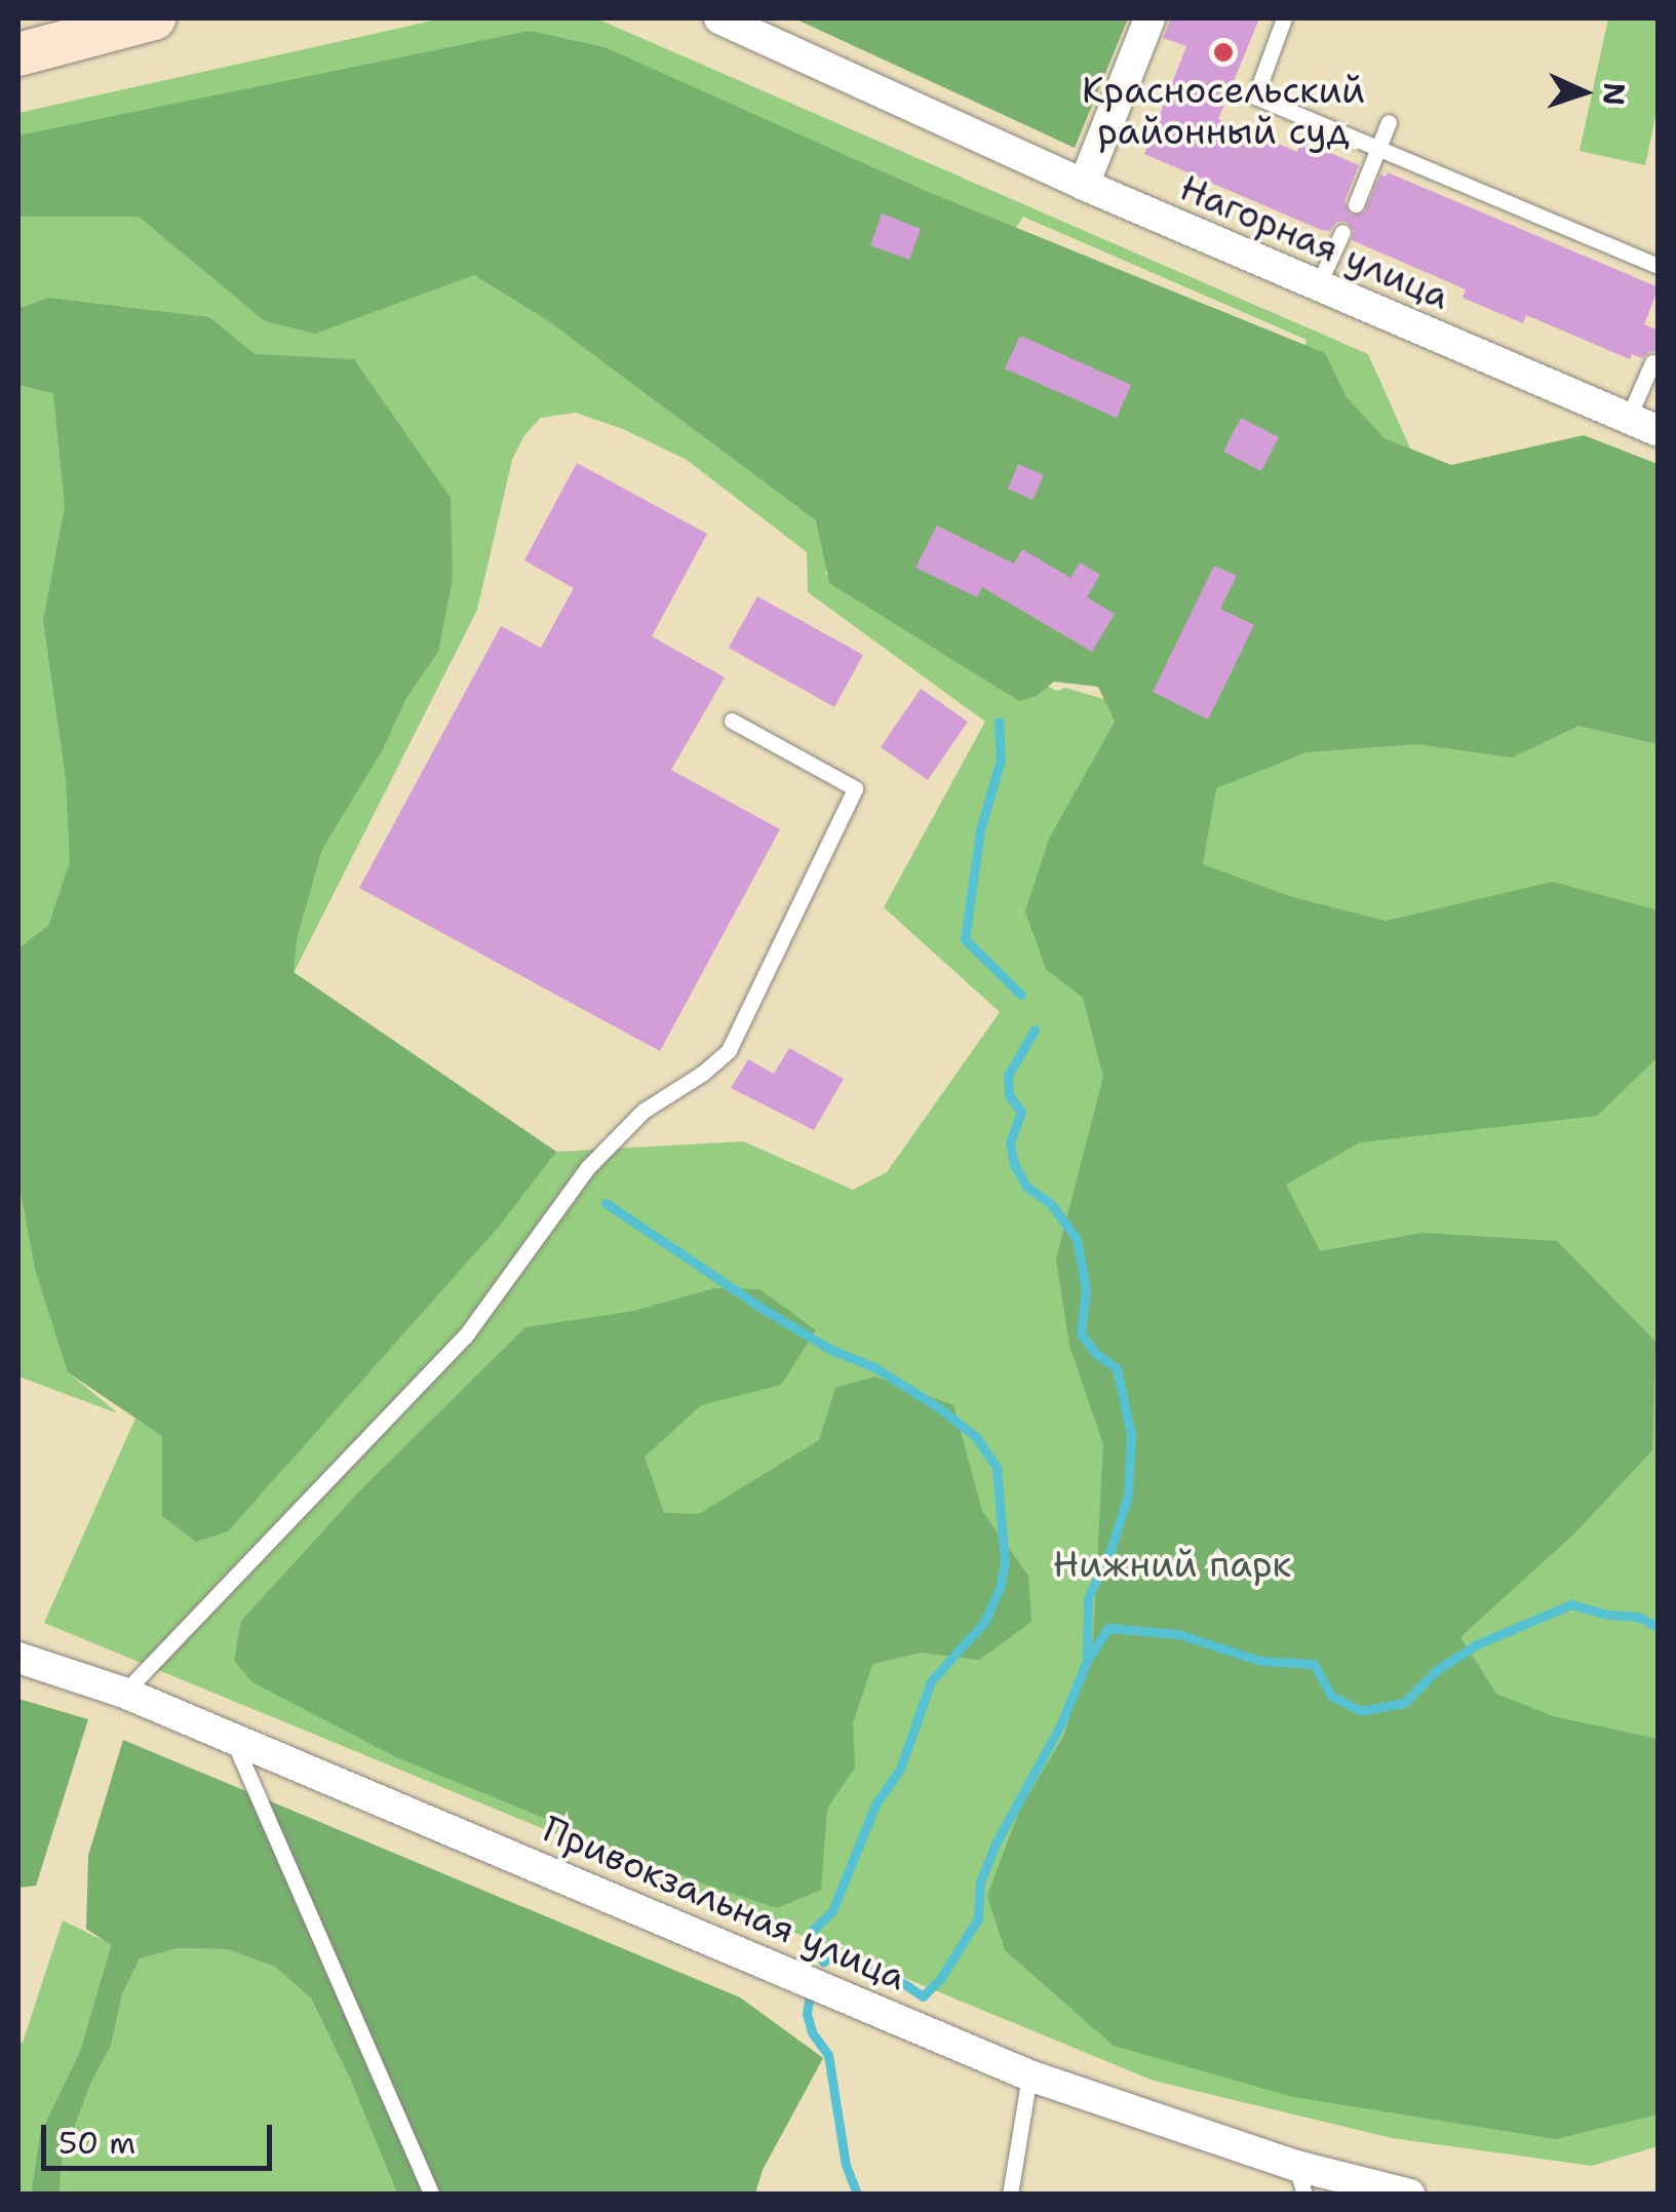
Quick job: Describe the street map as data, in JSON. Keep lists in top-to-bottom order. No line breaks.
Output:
{"streets":{"street":["Нагорная улица","Привокзальная улица"]},"parks":["Нижний парк"],"places":["Красносельский районный суд"],"scale_bar":"50 m","north":"right"}
